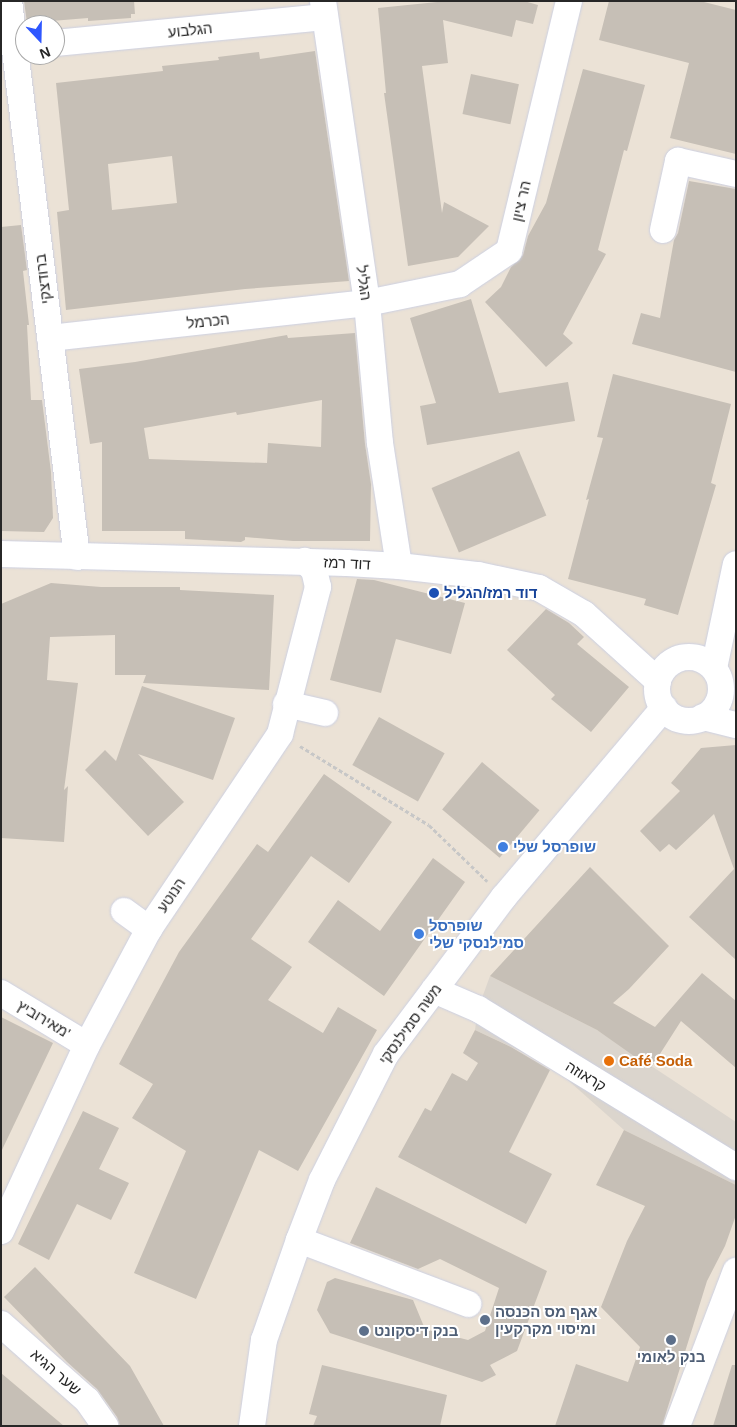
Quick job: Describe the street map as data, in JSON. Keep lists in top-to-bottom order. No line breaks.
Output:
{"streets":{"street":["הגלבוע","הר ציון","ברודצקי","הגליל","הכרמל","דוד רמז","הנוטע","מאירוביץ'","משה סמילנסקי","קראוזה","שער הגיא"]},"crossings":[["הגלבוע","הגליל"],["הר ציון","הגליל"],["הר ציון","הכרמל"],["ברודצקי","הכרמל"],["ברודצקי","דוד רמז"],["הגליל","הכרמל"],["הגליל","דוד רמז"],["דוד רמז","הנוטע"],["דוד רמז","משה סמילנסקי"],["הנוטע","מאירוביץ'"],["משה סמילנסקי","קראוזה"]],"places":["דוד רמז/הגליל","שופרסל שלי","שופרסל סמילנסקי שלי","Café Soda","אגף מס הכנסה ומיסוי מקרקעין","בנק דיסקונט","בנק לאומי"],"north":"bottom"}
